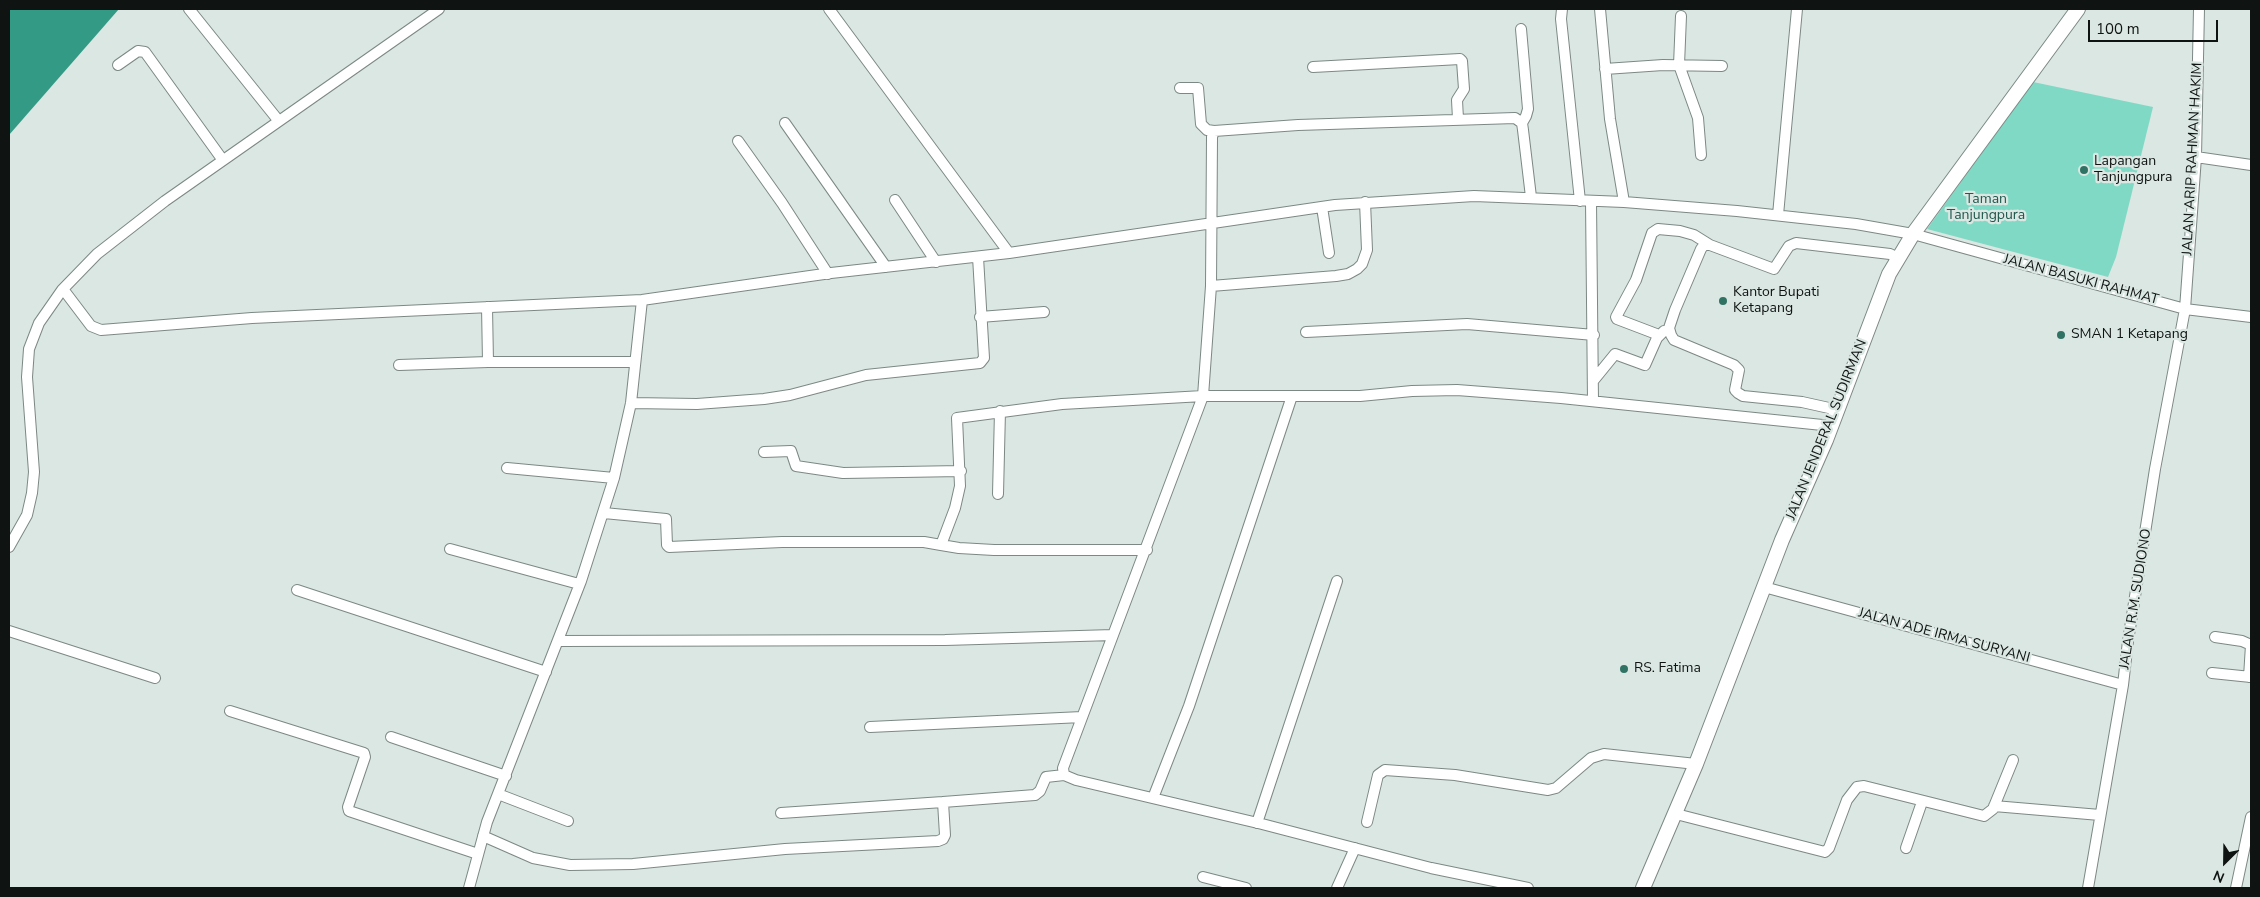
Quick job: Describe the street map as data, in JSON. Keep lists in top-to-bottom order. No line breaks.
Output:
{"streets":{"main road":["JALAN JENDERAL SUDIRMAN"],"street":["JALAN ARIP RAHMAN HAKIM","JALAN BASUKI RAHMAT","JALAN R.M. SUDIONO","JALAN ADE IRMA SURYANI"]},"crossings":[["JALAN ARIP RAHMAN HAKIM","JALAN BASUKI RAHMAT"],["JALAN ARIP RAHMAN HAKIM","JALAN R.M. SUDIONO"],["JALAN BASUKI RAHMAT","JALAN JENDERAL SUDIRMAN"],["JALAN BASUKI RAHMAT","JALAN R.M. SUDIONO"],["JALAN JENDERAL SUDIRMAN","JALAN ADE IRMA SURYANI"],["JALAN R.M. SUDIONO","JALAN ADE IRMA SURYANI"]],"parks":["Taman Tanjungpura"],"places":["Lapangan Tanjungpura","Kantor Bupati Ketapang","SMAN 1 Ketapang","RS. Fatima"],"scale_bar":"100 m","north":"bottom left"}
